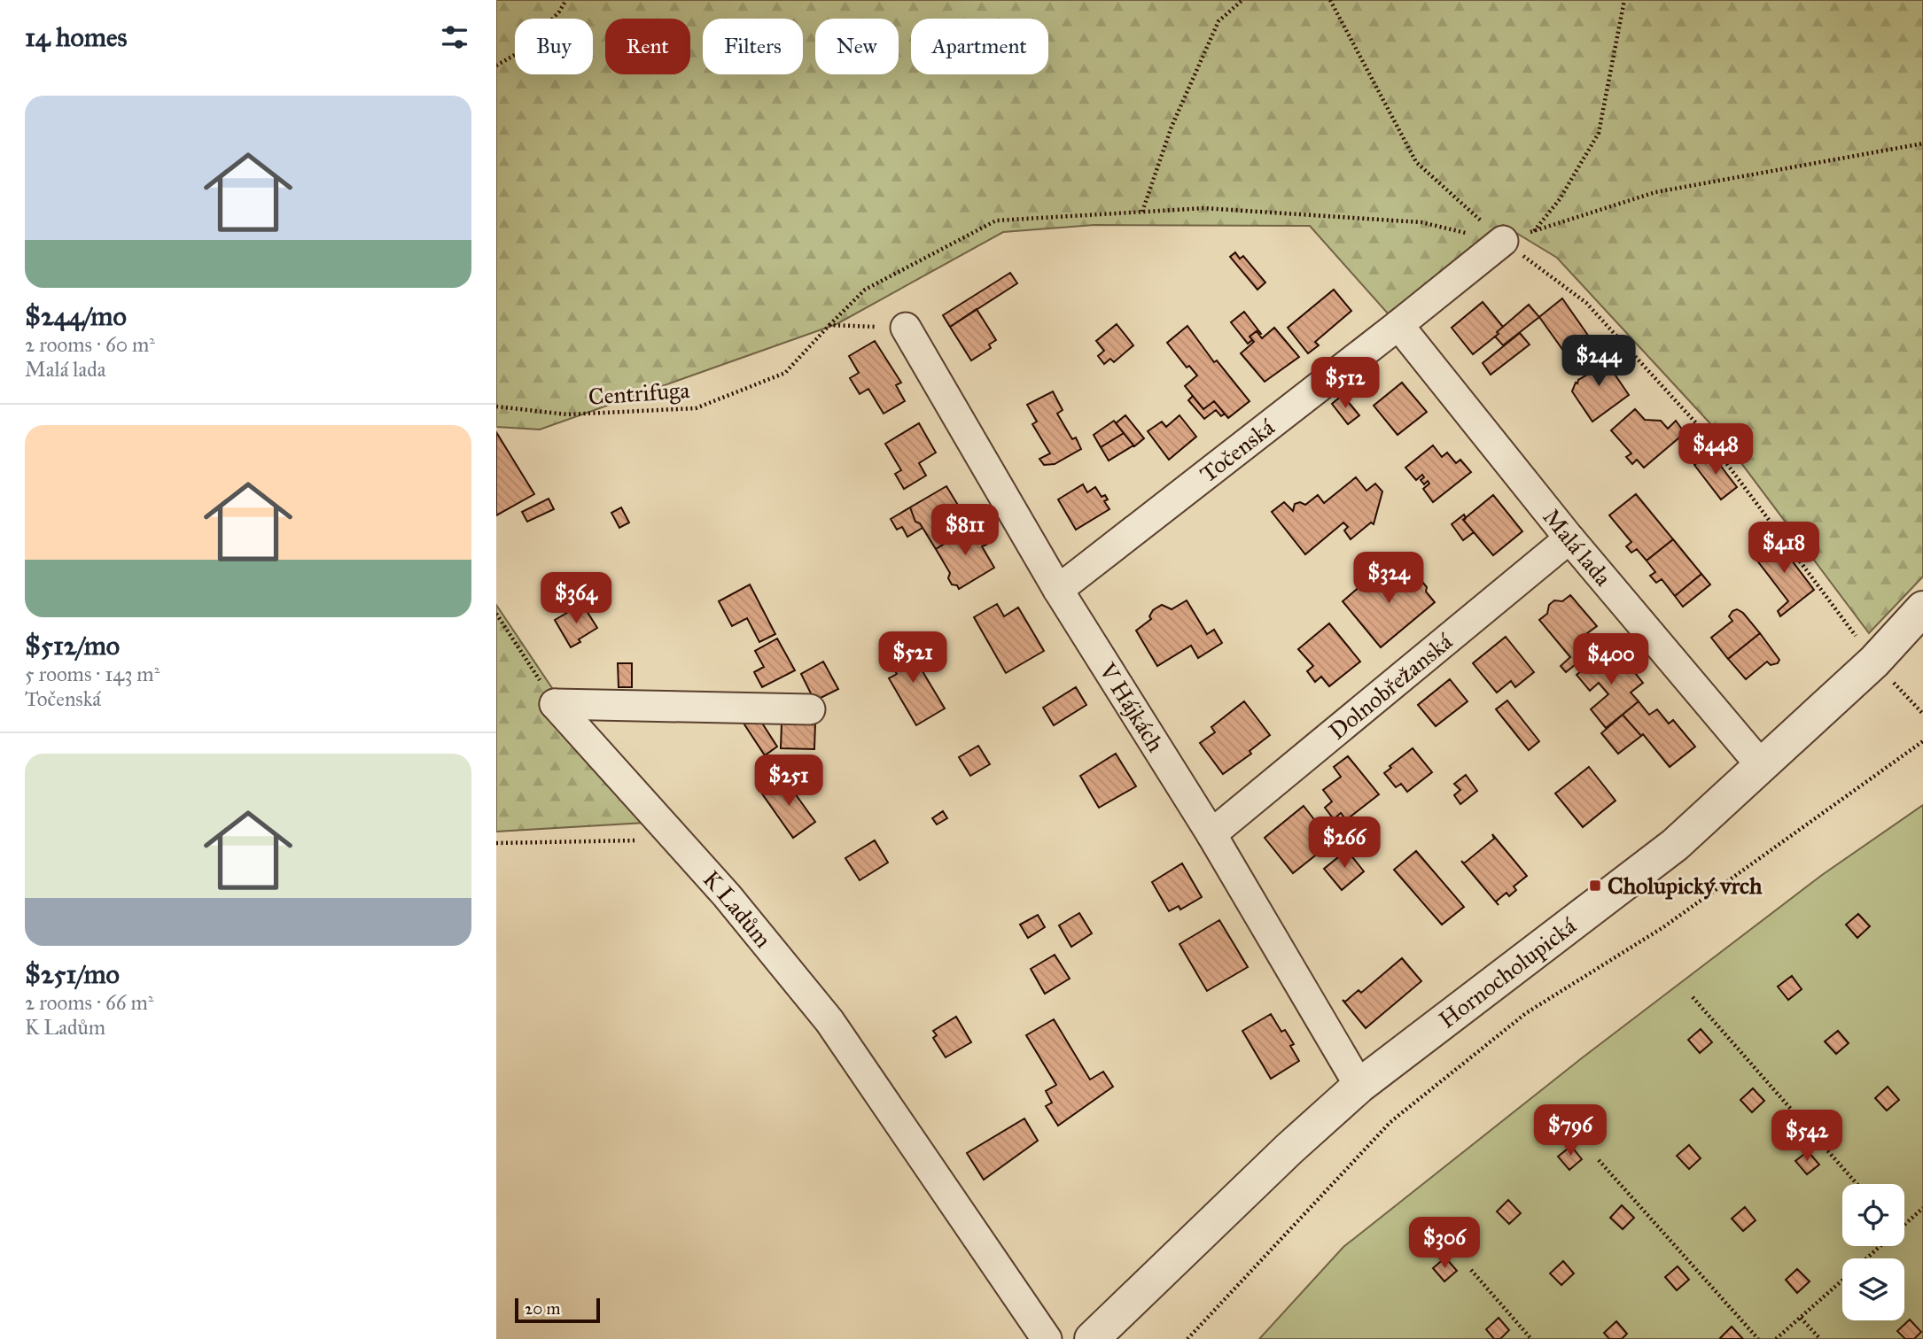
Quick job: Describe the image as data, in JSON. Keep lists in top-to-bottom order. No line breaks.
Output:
{"streets":{"street":["Točenská","Malá lada","Dolnobřežanská","V Hájkách","K Ladům","Hornocholupická"],"path":["Centrifuga"]},"crossings":[["Centrifuga","Točenská"],["Točenská","Malá lada"],["Točenská","V Hájkách"],["Malá lada","Dolnobřežanská"],["Malá lada","Hornocholupická"],["Dolnobřežanská","V Hájkách"],["V Hájkách","Hornocholupická"]],"places":{"transit":["Cholupický vrch"]},"scale_bar":"20 m","page":{"heading":"14 homes","chip":["Buy","Rent","Filters","New","Apartment"],"list":[{"name":"$244/mo","note":"2 rooms · 60 m² · Malá lada"},{"name":"$512/mo","note":"5 rooms · 143 m² · Točenská"},{"name":"$251/mo","note":"2 rooms · 66 m² · K Ladům"}],"price":["$244","$512","$448","$811","$418","$324","$364","$521","$400","$251","$266","$796","$542","$306"],"scale":"20 m"}}
